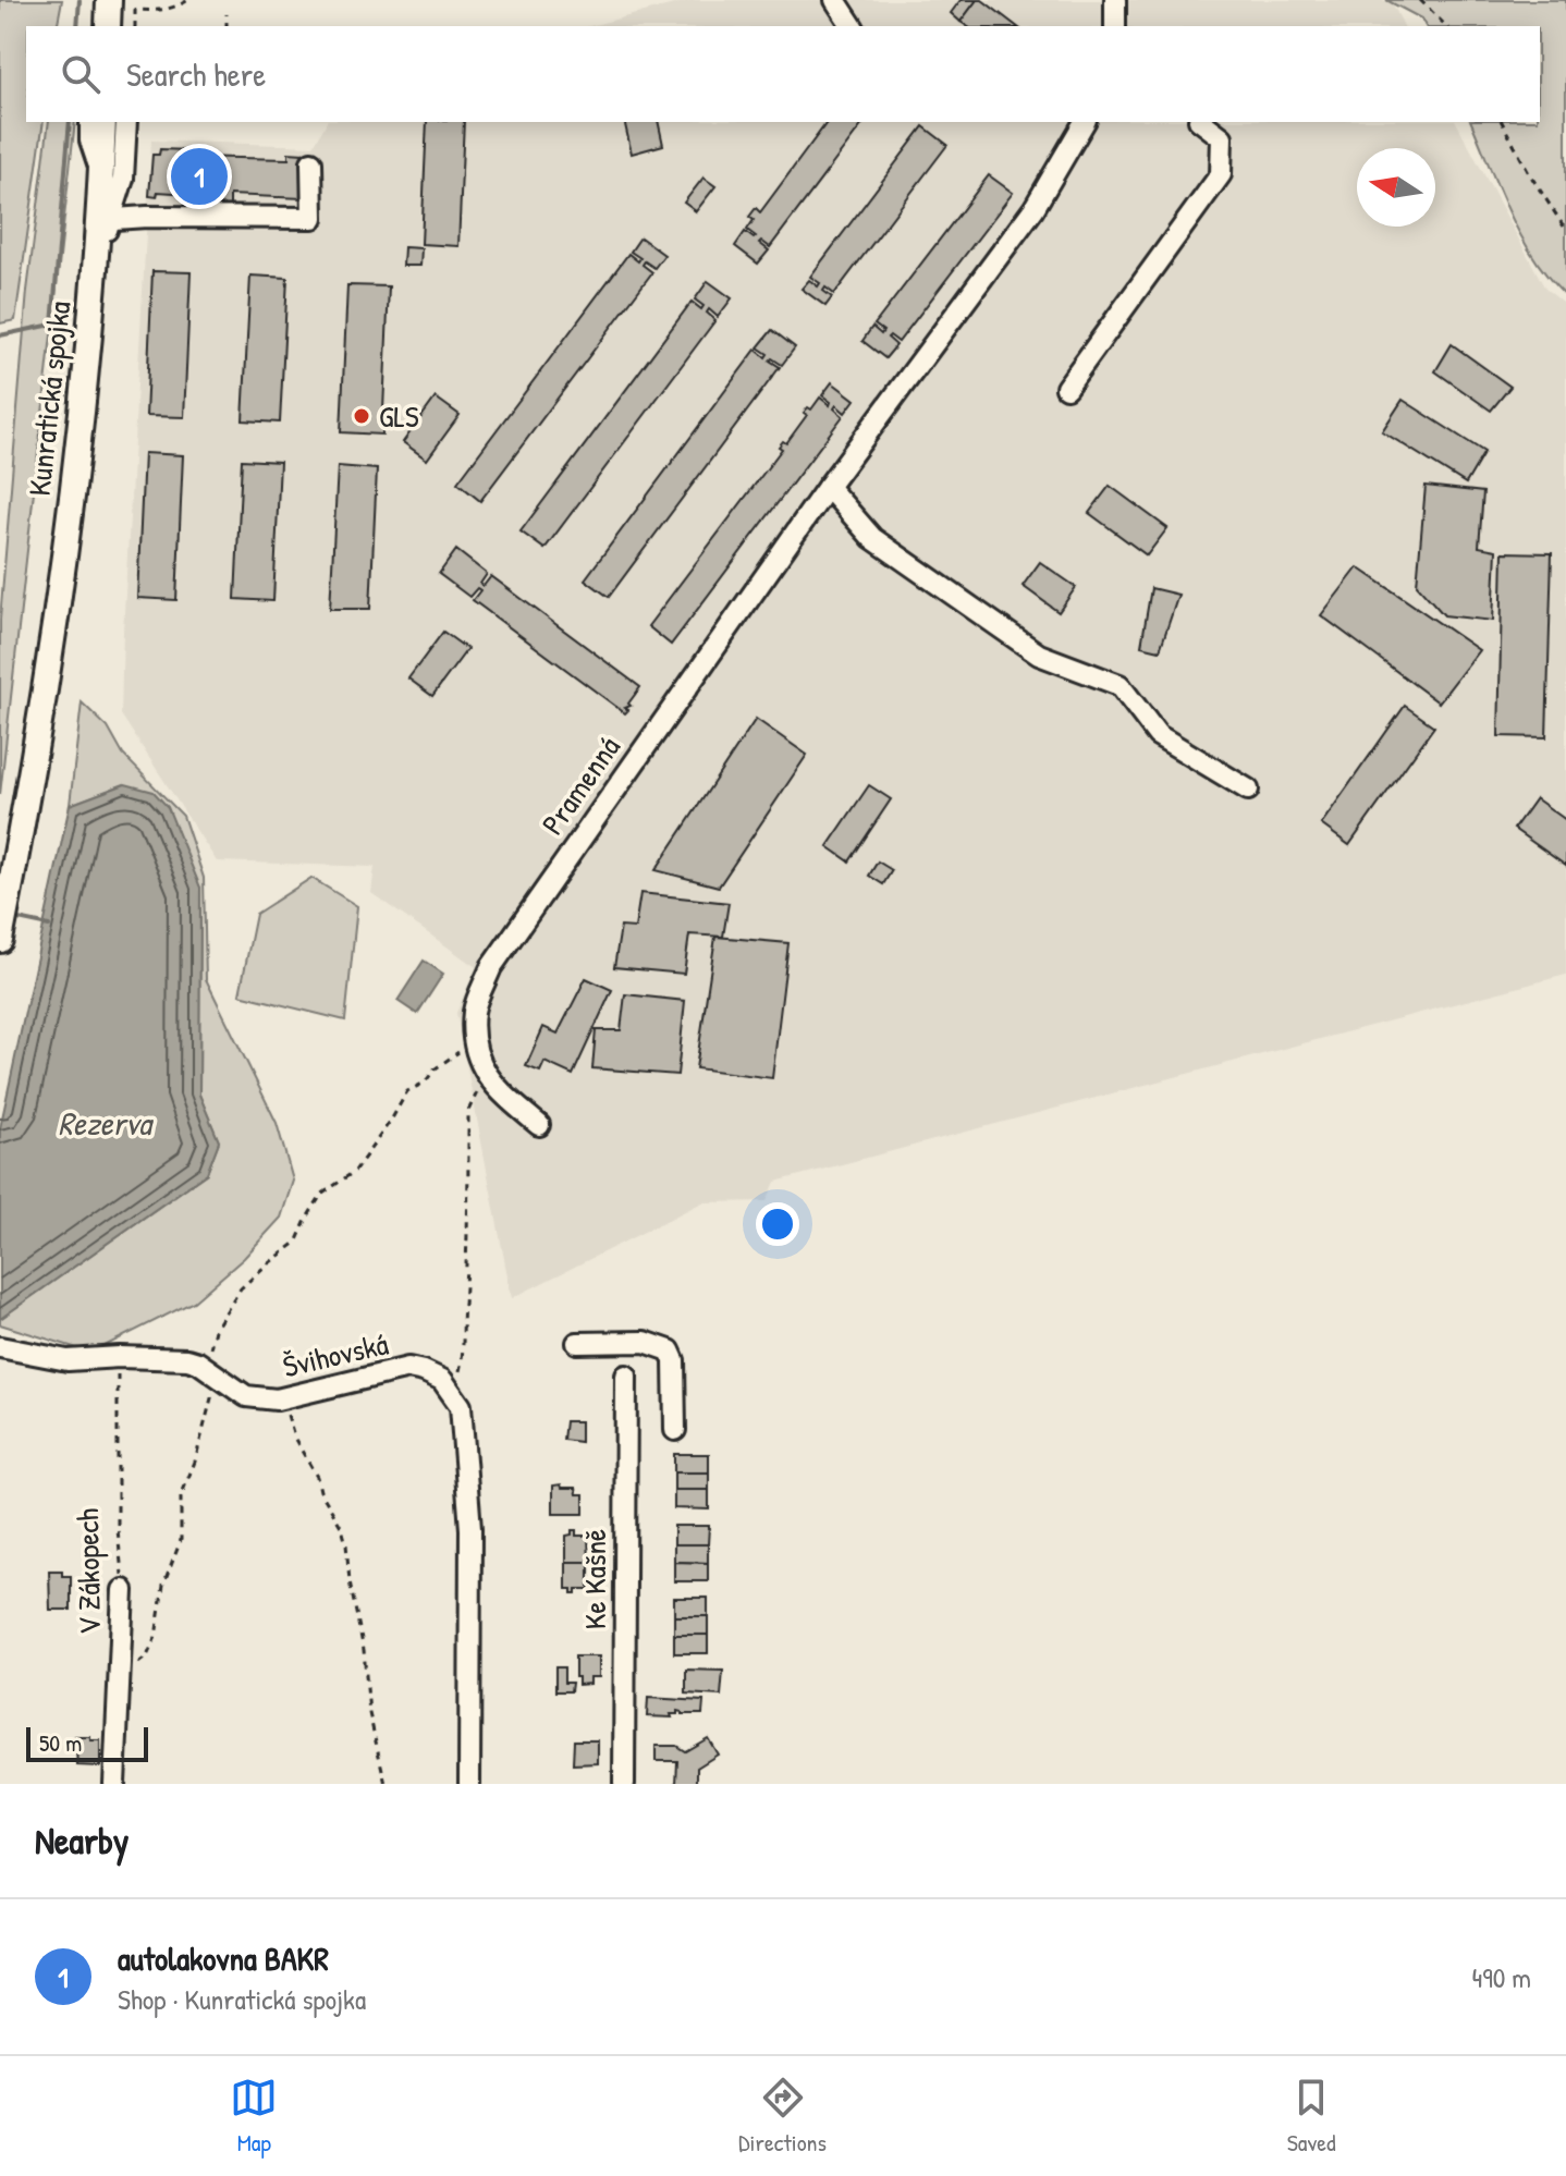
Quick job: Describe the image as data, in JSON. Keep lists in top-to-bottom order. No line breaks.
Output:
{"streets":{"main road":["Kunratická spojka"],"street":["Pramenná","Švihovská","V Zákopech","Ke Kašně"]},"crossings":[["Švihovská","V Zákopech"]],"water":["Rezerva"],"places":["GLS"],"scale_bar":"50 m","north":"left","page":{"search":"Search here","pins":"1","scale":"50 m","heading":"Nearby","list":[{"mark":"1","name":"autolakovna BAKR","note":"Shop · Kunratická spojka","value":"490 m"}],"nav":["Map","Directions","Saved"]}}
